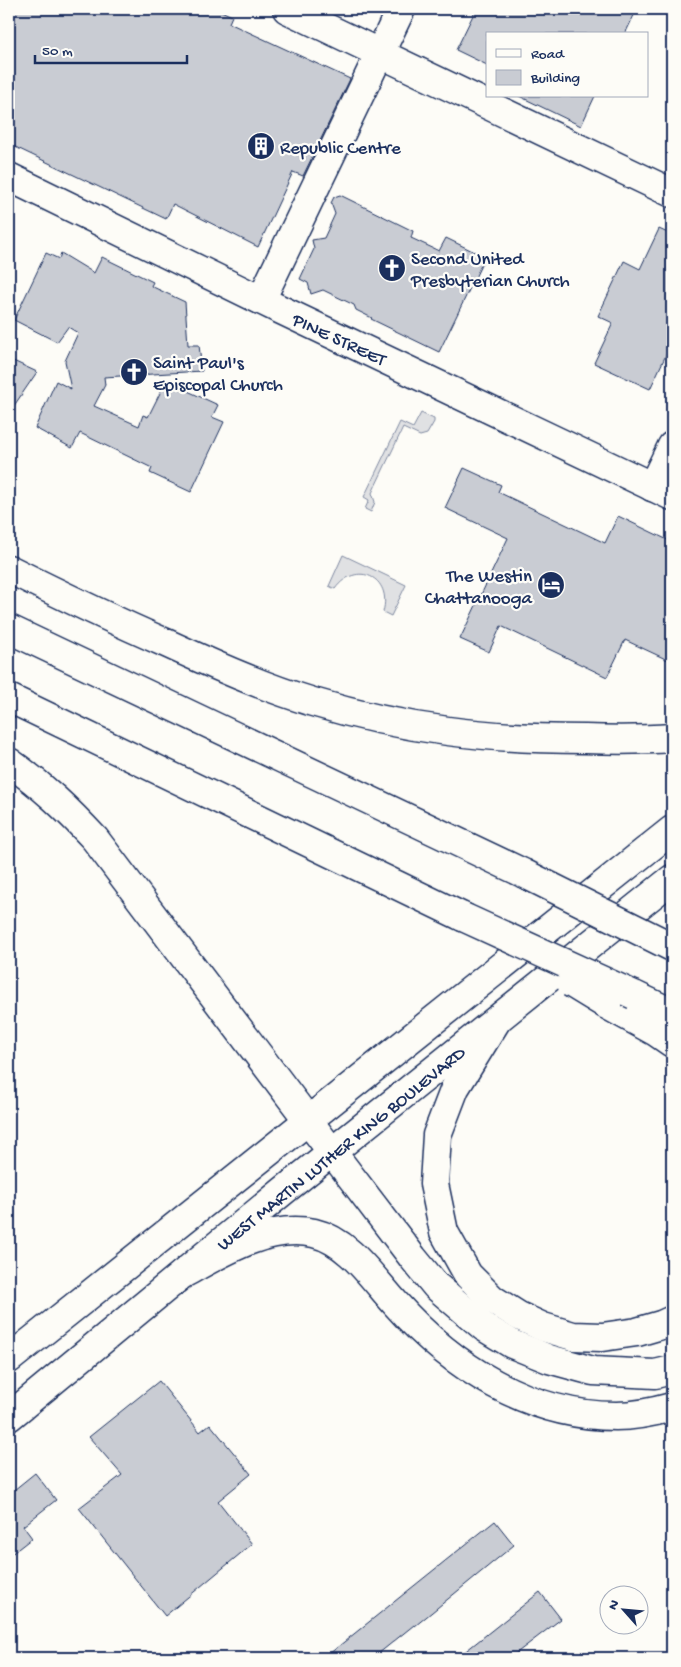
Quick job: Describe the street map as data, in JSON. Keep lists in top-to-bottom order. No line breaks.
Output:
{"streets":{"main road":["PINE STREET","WEST MARTIN LUTHER KING BOULEVARD"]},"places":{"building":["Republic Centre"],"church":["Second United Presbyterian Church","Saint Paul's Episcopal Church"],"hotel":["The Westin Chattanooga"]},"legend":["Road","Building"],"scale_bar":"50 m","north":"top left"}
